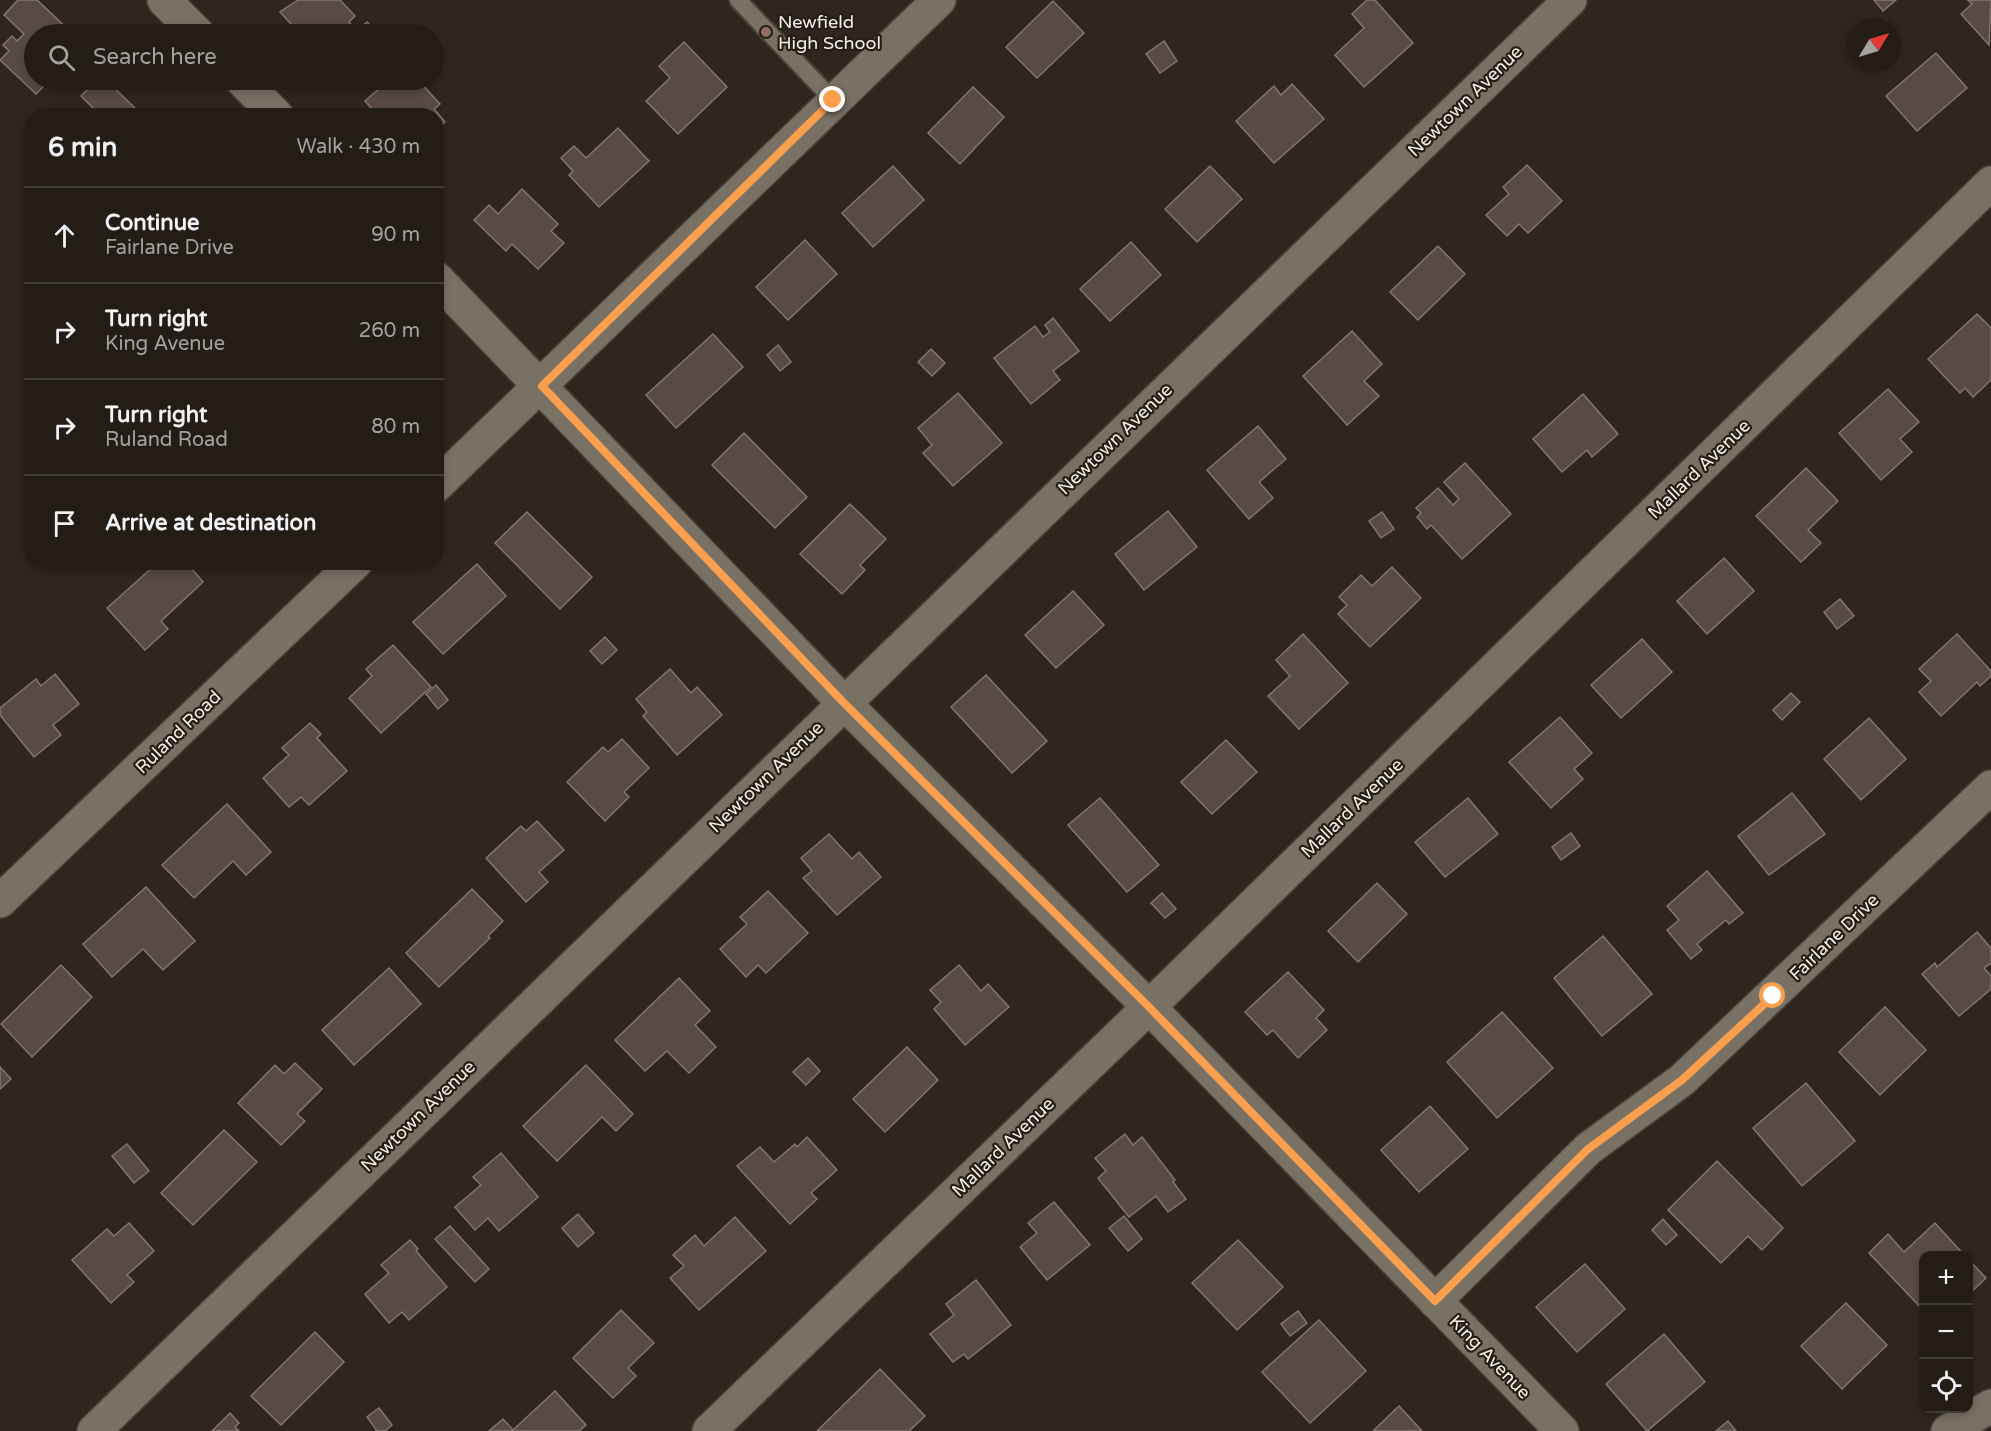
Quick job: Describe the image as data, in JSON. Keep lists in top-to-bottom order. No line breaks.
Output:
{"streets":{"street":["Newtown Avenue","Mallard Avenue","Ruland Road","Fairlane Drive","King Avenue"]},"crossings":[["Newtown Avenue","King Avenue"],["Mallard Avenue","King Avenue"],["Fairlane Drive","King Avenue"]],"places":["Newfield High School"],"north":"top right","page":{"search":"Search here","heading":["6 min","Walk · 430 m"],"list":[["Continue","Fairlane Drive","90 m"],["Turn right","King Avenue","260 m"],["Turn right","Ruland Road","80 m"],"Arrive at destination"],"map_buttons":["+","−"]}}
